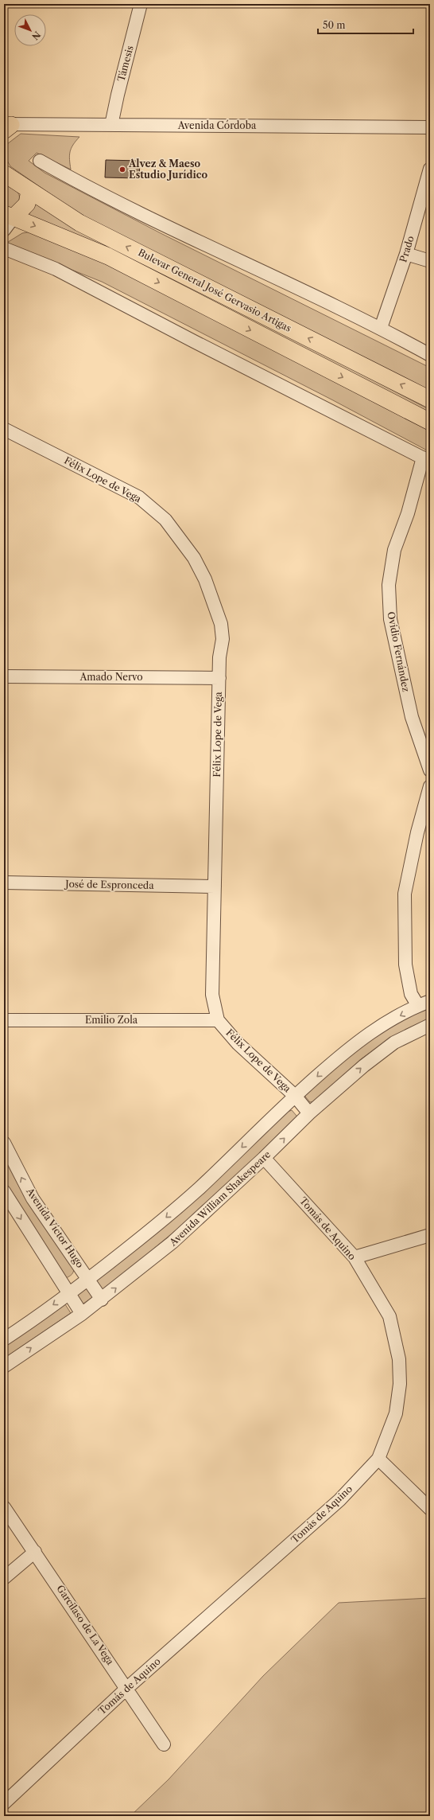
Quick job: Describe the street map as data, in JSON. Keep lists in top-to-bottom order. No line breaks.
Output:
{"streets":{"main road":["Bulevar General José Gervasio Artigas"],"street":["Támesis","Avenida Córdoba","Prado","Félix Lope de Vega","Ovidio Fernández","Amado Nervo","José de Espronceda","Emilio Zola","Avenida William Shakespeare","Avenida Víctor Hugo","Tomás de Aquino","Garcilaso de La Vega"]},"crossings":[["Támesis","Avenida Córdoba"],["Félix Lope de Vega","Amado Nervo"],["Félix Lope de Vega","José de Espronceda"],["Félix Lope de Vega","Emilio Zola"],["Félix Lope de Vega","Avenida William Shakespeare"],["Avenida William Shakespeare","Avenida Víctor Hugo"],["Avenida William Shakespeare","Tomás de Aquino"],["Tomás de Aquino","Garcilaso de La Vega"]],"places":["Alvez & Maeso Estudio Jurídico"],"scale_bar":"50 m","north":"bottom right"}
